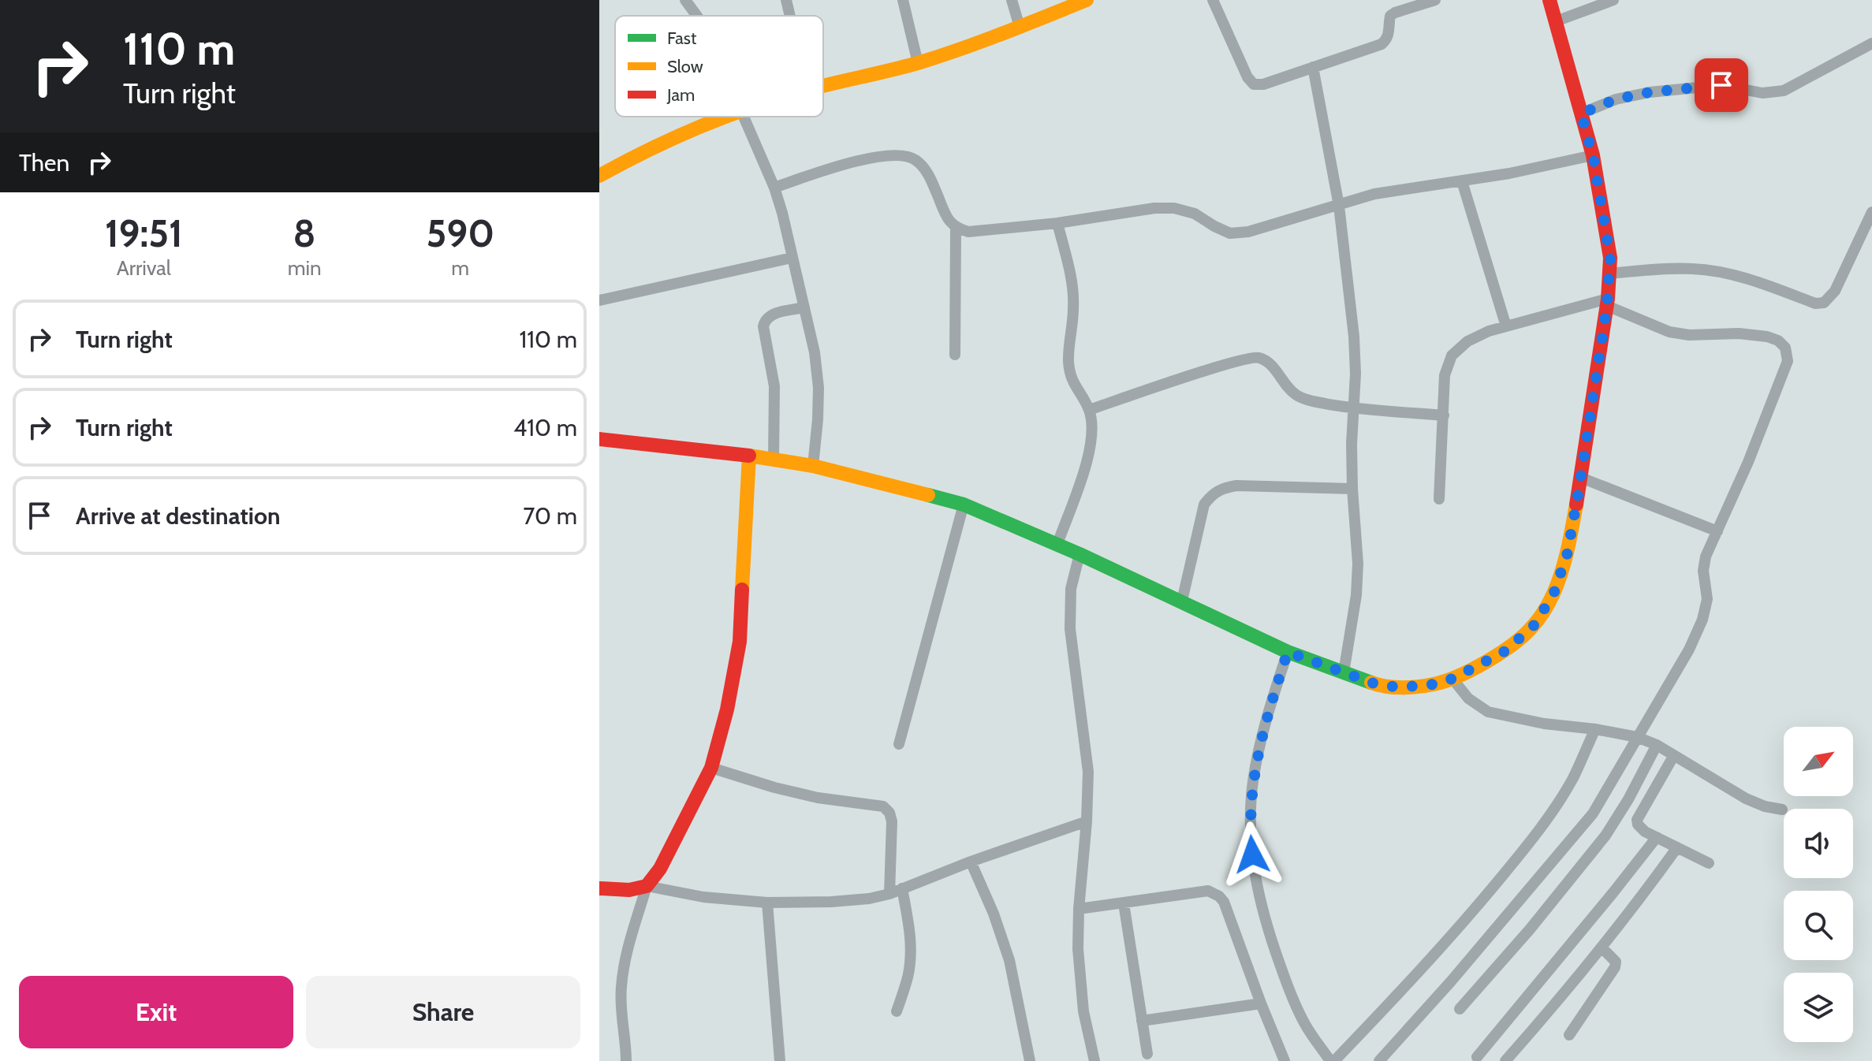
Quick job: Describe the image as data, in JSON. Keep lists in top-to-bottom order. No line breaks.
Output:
{"legend":["Fast","Slow","Jam"],"north":"top right","page":{"turn":["110 m","Turn right"],"then":"Then","eta":["19:51","Arrival","8","min","590","m"],"list":[{"name":"Turn right","value":"110 m"},{"name":"Turn right","value":"410 m"},{"name":"Arrive at destination","value":"70 m"}],"buttons":["Exit","Share"]}}
